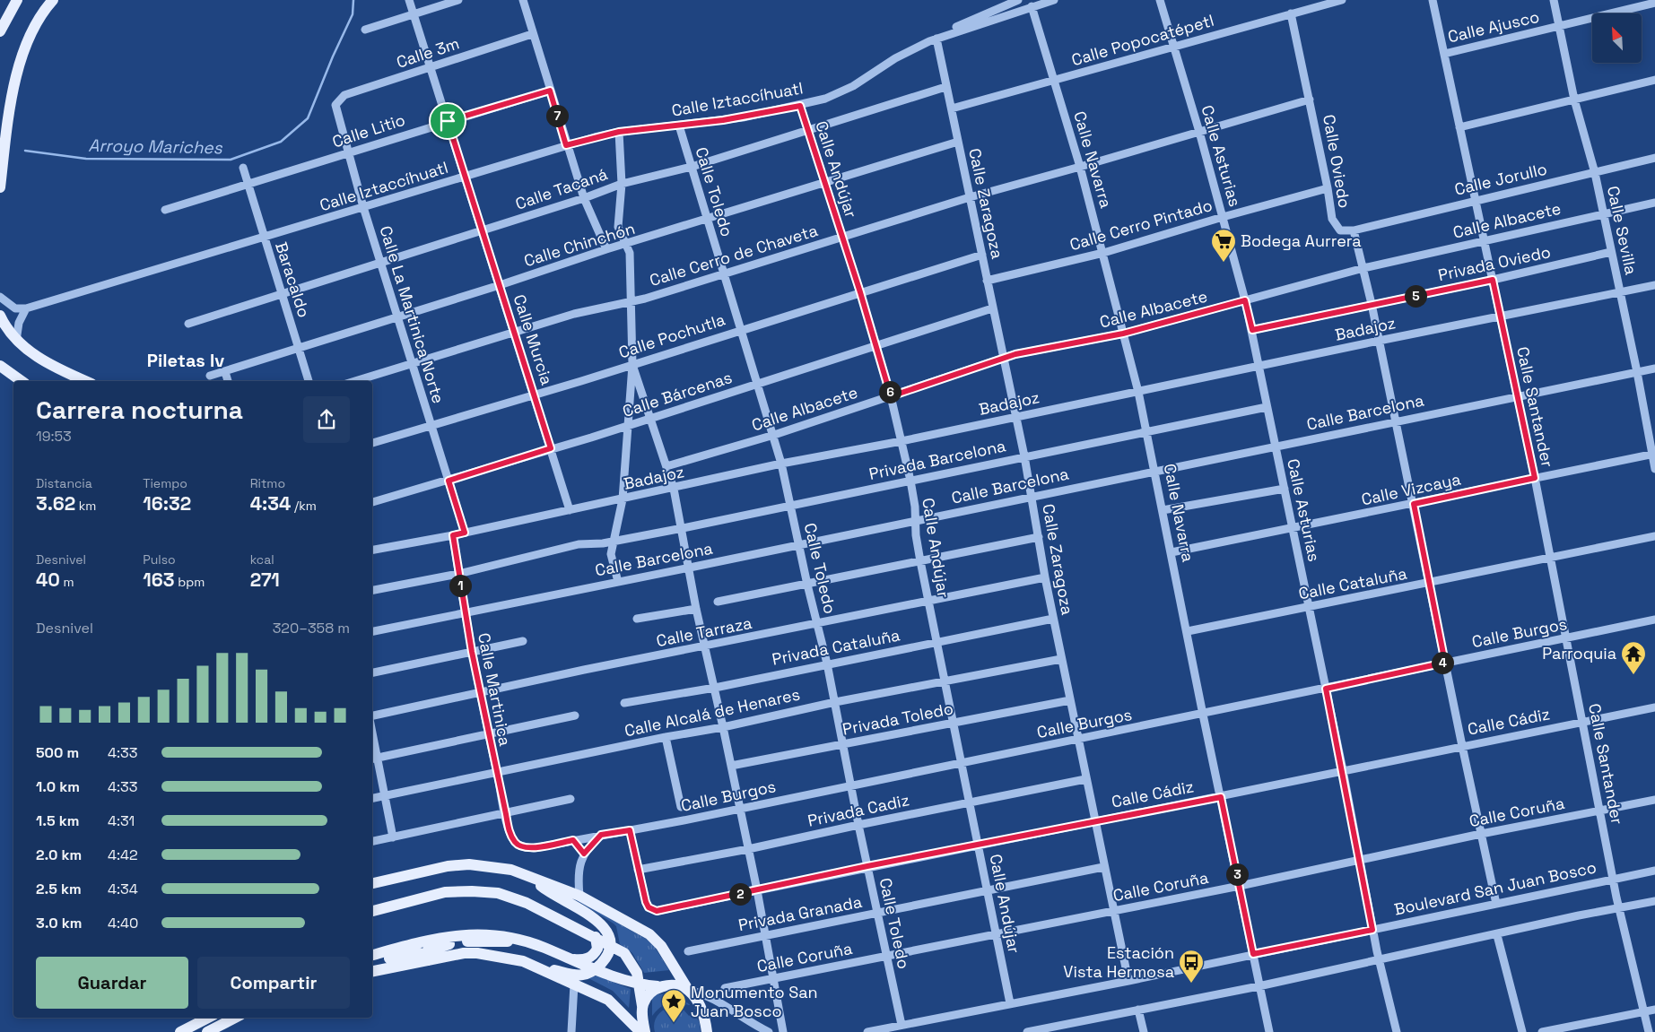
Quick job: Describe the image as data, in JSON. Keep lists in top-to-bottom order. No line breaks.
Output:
{"streets":{"street":["Calle Ajusco","Calle Popocatépetl","Calle 3m","Calle Iztaccíhuatl","Calle Litio","Calle Asturias","Calle Navarra","Calle Oviedo","Calle Andújar","Calle Jorullo","Calle Tacaná","Calle Toledo","Calle Zaragoza","Calle Albacete","Calle Cerro Pintado","Calle Sevilla","Calle Chinchón","Calle Cerro de Chaveta","Privada Oviedo","Baracaldo","Calle La Martinica Norte","Badajoz","Calle Pochutla","Calle Murcia","Calle Bárcenas","Calle Santander","Calle Barcelona","Privada Barcelona","Calle Vizcaya","Calle Cataluña","Calle Tarraza","Calle Burgos","Privada Cataluña","Calle Martinica","Calle Alcalá de Henares","Privada Toledo","Calle Cádiz","Privada Cadiz","Calle Coruña","Boulevard San Juan Bosco","Privada Granada"]},"crossings":[["Calle Ajusco","Calle Sevilla"],["Calle Ajusco","Calle Santander"],["Calle Popocatépetl","Calle Asturias"],["Calle Popocatépetl","Calle Navarra"],["Calle Popocatépetl","Calle Oviedo"],["Calle Popocatépetl","Calle Zaragoza"],["Calle 3m","Calle La Martinica Norte"],["Calle 3m","Calle Murcia"],["Calle Iztaccíhuatl","Calle Navarra"],["Calle Iztaccíhuatl","Calle Andújar"],["Calle Iztaccíhuatl","Calle Toledo"],["Calle Iztaccíhuatl","Calle Zaragoza"],["Calle Iztaccíhuatl","Baracaldo"],["Calle Iztaccíhuatl","Calle La Martinica Norte"],["Calle Iztaccíhuatl","Calle Murcia"],["Calle Litio","Baracaldo"],["Calle Litio","Calle La Martinica Norte"],["Calle Litio","Calle Murcia"],["Calle Asturias","Calle Albacete"],["Calle Asturias","Calle Cerro Pintado"],["Calle Asturias","Calle Cerro de Chaveta"],["Calle Asturias","Privada Oviedo"],["Calle Asturias","Badajoz"],["Calle Asturias","Calle Barcelona"],["Calle Asturias","Privada Barcelona"],["Calle Asturias","Calle Vizcaya"],["Calle Asturias","Calle Cataluña"],["Calle Asturias","Calle Burgos"],["Calle Asturias","Calle Cádiz"],["Calle Asturias","Calle Coruña"],["Calle Asturias","Boulevard San Juan Bosco"],["Calle Navarra","Calle Albacete"],["Calle Navarra","Calle Cerro Pintado"],["Calle Navarra","Calle Cerro de Chaveta"],["Calle Navarra","Badajoz"],["Calle Navarra","Calle Barcelona"],["Calle Navarra","Privada Barcelona"],["Calle Navarra","Calle Vizcaya"],["Calle Navarra","Calle Cataluña"],["Calle Navarra","Calle Burgos"],["Calle Navarra","Calle Cádiz"],["Calle Navarra","Calle Coruña"],["Calle Navarra","Boulevard San Juan Bosco"],["Calle Oviedo","Calle Jorullo"],["Calle Oviedo","Calle Albacete"],["Calle Oviedo","Calle Cerro Pintado"],["Calle Oviedo","Calle Cerro de Chaveta"],["Calle Oviedo","Privada Oviedo"],["Calle Oviedo","Badajoz"],["Calle Oviedo","Calle Barcelona"],["Calle Oviedo","Calle Vizcaya"],["Calle Oviedo","Calle Cataluña"],["Calle Oviedo","Calle Burgos"],["Calle Oviedo","Calle Cádiz"],["Calle Oviedo","Calle Coruña"],["Calle Oviedo","Boulevard San Juan Bosco"],["Calle Andújar","Calle Tacaná"],["Calle Andújar","Calle Albacete"],["Calle Andújar","Calle Chinchón"],["Calle Andújar","Calle Cerro de Chaveta"],["Calle Andújar","Badajoz"],["Calle Andújar","Calle Pochutla"],["Calle Andújar","Calle Bárcenas"],["Calle Andújar","Calle Barcelona"],["Calle Andújar","Privada Barcelona"],["Calle Andújar","Calle Tarraza"],["Calle Andújar","Calle Burgos"],["Calle Andújar","Privada Cataluña"],["Calle Andújar","Calle Alcalá de Henares"],["Calle Andújar","Privada Toledo"],["Calle Andújar","Calle Cádiz"],["Calle Andújar","Privada Cadiz"],["Calle Andújar","Calle Coruña"],["Calle Andújar","Boulevard San Juan Bosco"],["Calle Andújar","Privada Granada"],["Calle Jorullo","Calle Sevilla"],["Calle Jorullo","Calle Santander"],["Calle Tacaná","Calle Toledo"],["Calle Tacaná","Calle Zaragoza"],["Calle Tacaná","Baracaldo"],["Calle Tacaná","Calle La Martinica Norte"],["Calle Tacaná","Calle Murcia"],["Calle Toledo","Calle Albacete"],["Calle Toledo","Calle Chinchón"],["Calle Toledo","Calle Cerro de Chaveta"],["Calle Toledo","Badajoz"],["Calle Toledo","Calle Pochutla"],["Calle Toledo","Calle Bárcenas"],["Calle Toledo","Calle Barcelona"],["Calle Toledo","Privada Barcelona"],["Calle Toledo","Calle Tarraza"],["Calle Toledo","Calle Burgos"],["Calle Toledo","Privada Cataluña"],["Calle Toledo","Calle Alcalá de Henares"],["Calle Toledo","Privada Toledo"],["Calle Toledo","Calle Cádiz"],["Calle Toledo","Privada Cadiz"],["Calle Toledo","Calle Coruña"],["Calle Toledo","Boulevard San Juan Bosco"],["Calle Toledo","Privada Granada"],["Calle Zaragoza","Calle Albacete"],["Calle Zaragoza","Calle Cerro Pintado"],["Calle Zaragoza","Calle Chinchón"],["Calle Zaragoza","Calle Cerro de Chaveta"],["Calle Zaragoza","Badajoz"],["Calle Zaragoza","Calle Pochutla"],["Calle Zaragoza","Calle Bárcenas"],["Calle Zaragoza","Calle Barcelona"],["Calle Zaragoza","Privada Barcelona"],["Calle Zaragoza","Calle Tarraza"],["Calle Zaragoza","Calle Burgos"],["Calle Zaragoza","Privada Cataluña"],["Calle Zaragoza","Calle Alcalá de Henares"],["Calle Zaragoza","Privada Toledo"],["Calle Zaragoza","Calle Cádiz"],["Calle Zaragoza","Privada Cadiz"],["Calle Zaragoza","Calle Coruña"],["Calle Zaragoza","Boulevard San Juan Bosco"],["Calle Zaragoza","Privada Granada"],["Calle Albacete","Calle Sevilla"],["Calle Albacete","Calle Santander"],["Calle Sevilla","Privada Oviedo"],["Calle Sevilla","Badajoz"],["Calle Sevilla","Calle Barcelona"],["Calle Sevilla","Calle Vizcaya"],["Calle Chinchón","Baracaldo"],["Calle Chinchón","Calle La Martinica Norte"],["Calle Chinchón","Calle Murcia"],["Calle Cerro de Chaveta","Calle La Martinica Norte"],["Calle Cerro de Chaveta","Calle Murcia"],["Privada Oviedo","Calle Santander"],["Calle La Martinica Norte","Badajoz"],["Calle La Martinica Norte","Calle Pochutla"],["Calle La Martinica Norte","Calle Bárcenas"],["Badajoz","Calle Murcia"],["Badajoz","Calle Santander"],["Badajoz","Calle Martinica"],["Calle Pochutla","Calle Murcia"],["Calle Murcia","Calle Bárcenas"],["Calle Santander","Calle Barcelona"],["Calle Santander","Calle Vizcaya"],["Calle Santander","Calle Cataluña"],["Calle Santander","Calle Burgos"],["Calle Santander","Calle Cádiz"],["Calle Santander","Calle Coruña"],["Calle Santander","Boulevard San Juan Bosco"],["Calle Barcelona","Calle Martinica"],["Privada Barcelona","Calle Martinica"],["Calle Tarraza","Calle Martinica"],["Calle Burgos","Calle Martinica"],["Calle Martinica","Calle Alcalá de Henares"],["Calle Cádiz","Privada Cadiz"]],"districts":["Piletas Iv"],"water":["Arroyo Mariches"],"places":{"supermarket":["Bodega Aurrera"],"temple":["Parroquia"],"bus stop":["Estación Vista Hermosa"],"place":["Monumento San Juan Bosco"]},"north":"top left","page":{"pins":["7","5","6","1","4","3","2"],"heading":["Carrera nocturna","19:53"],"stats":[["Distancia","3.62 km"],["Tiempo","16:32"],["Ritmo","4:34 /km"],["Desnivel","40 m"],["Pulso","163 bpm"],["kcal","271"]],"chart":["Desnivel","320–358 m"],"list":[{"name":"500 m","note":"4:33"},{"name":"1.0 km","note":"4:33"},{"name":"1.5 km","note":"4:31"},{"name":"2.0 km","note":"4:42"},{"name":"2.5 km","note":"4:34"},{"name":"3.0 km","note":"4:40"}],"buttons":["Guardar","Compartir"]}}
